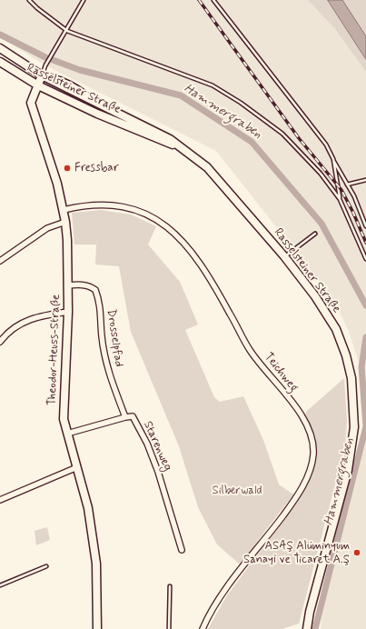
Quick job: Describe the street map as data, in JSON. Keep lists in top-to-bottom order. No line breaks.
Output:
{"streets":{"main road":["Rasselsteiner Straße","Theodor-Heuss-Straße"],"street":["Drosselpfad","Teichweg","Starenweg"]},"crossings":[["Rasselsteiner Straße","Theodor-Heuss-Straße"],["Drosselpfad","Theodor-Heuss-Straße"],["Drosselpfad","Starenweg"],["Theodor-Heuss-Straße","Teichweg"],["Theodor-Heuss-Straße","Starenweg"]],"water":["Hammergraben"],"parks":["Silberwald"],"places":["Fressbar","ASAŞ Alüminyum Sanayi ve Ticaret A.Ş"]}
